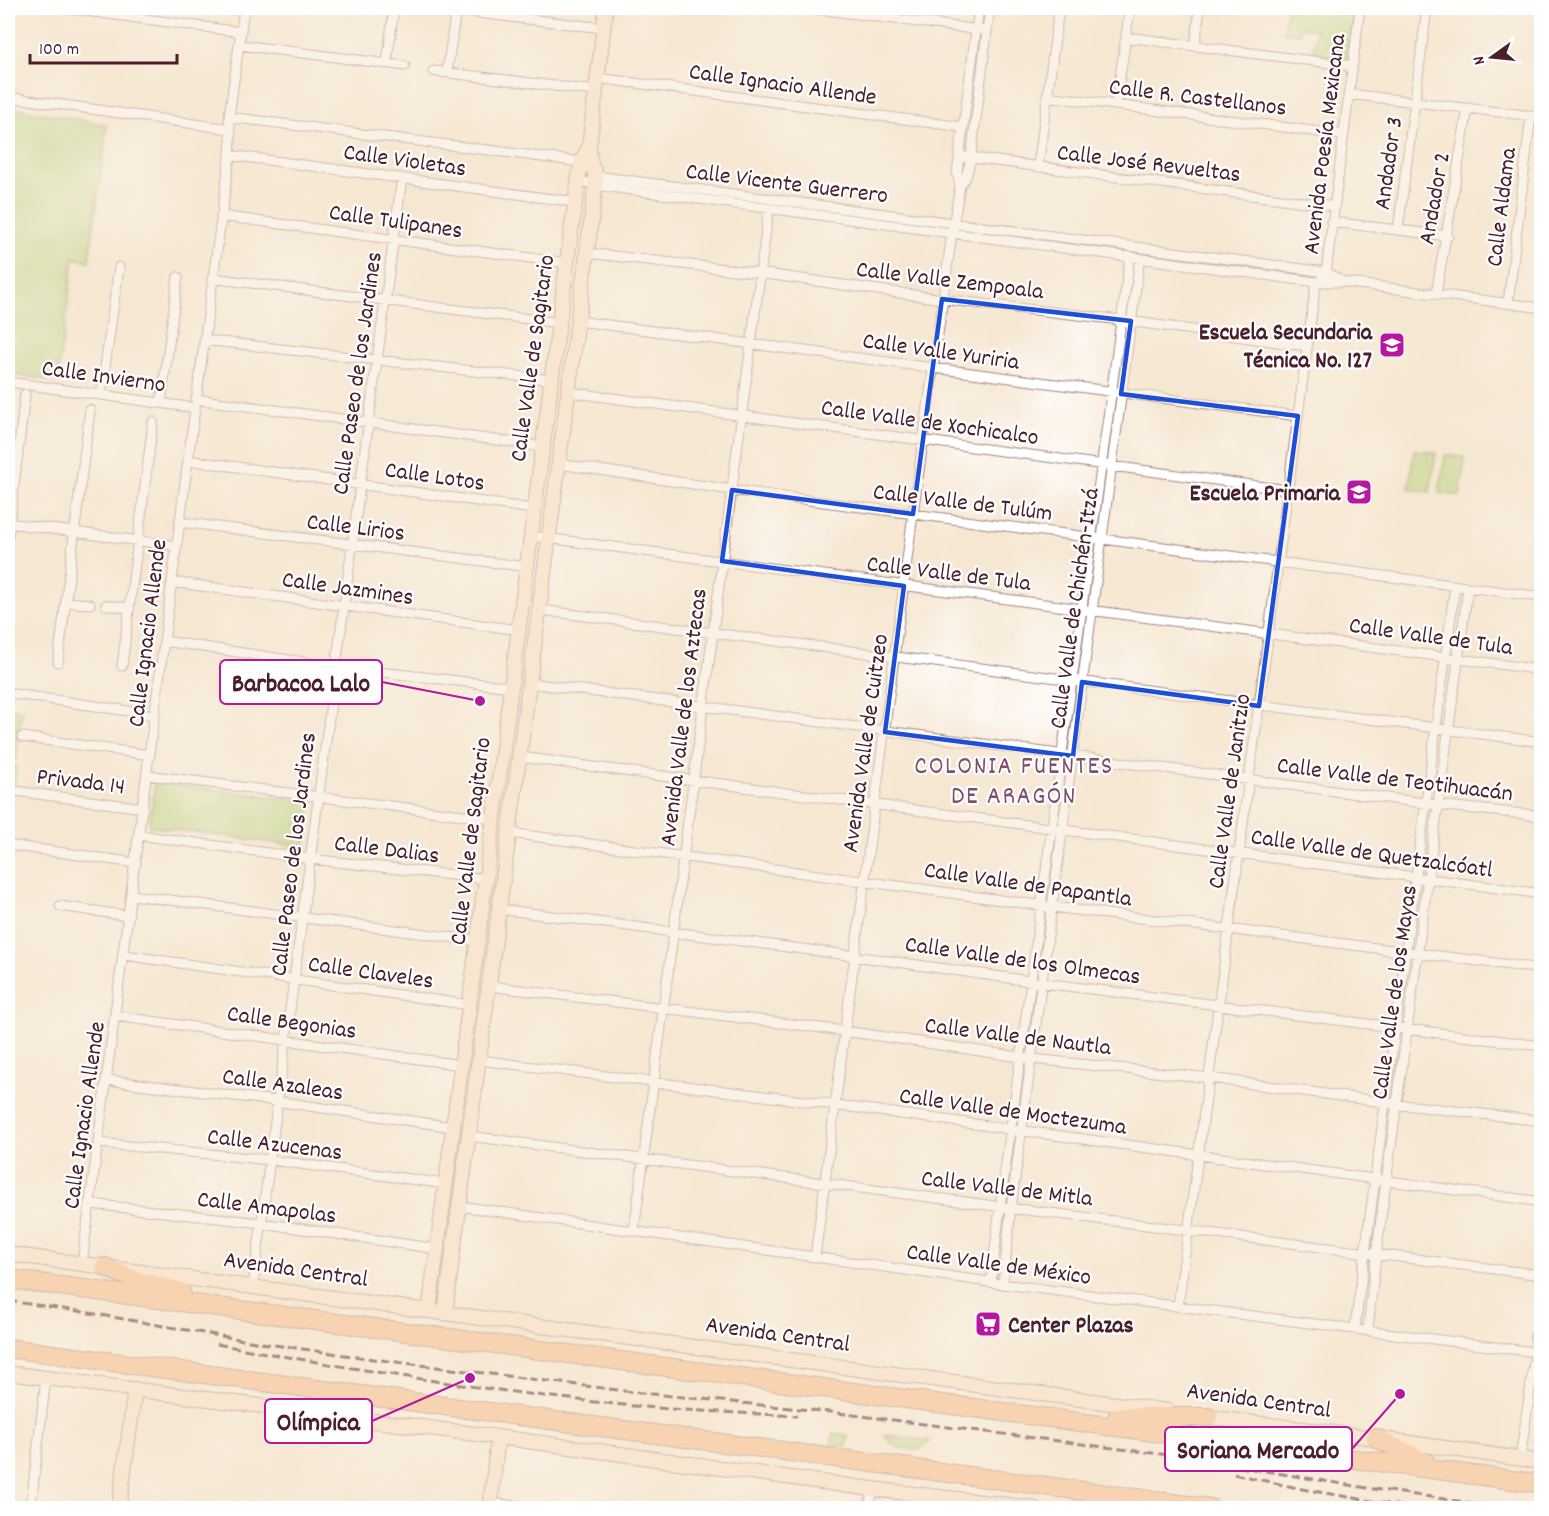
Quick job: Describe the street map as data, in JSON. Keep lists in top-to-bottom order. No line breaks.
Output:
{"streets":{"highway":["Avenida Central"],"street":["Calle Ignacio Allende","Calle R. Castellanos","Avenida Poesía Mexicana","Calle Violetas","Calle José Revueltas","Andador 3","Calle Vicente Guerrero","Andador 2","Calle Aldama","Calle Tulipanes","Calle Valle Zempoala","Calle Valle Yuriria","Calle Valle de Sagitario","Calle Paseo de los Jardines","Calle Invierno","Calle Valle de Xochicalco","Calle Lotos","Calle Valle de Tulúm","Calle Lirios","Calle Valle de Tula","Calle Jazmines","Calle Valle de Chichén-Itzá","Avenida Valle de los Aztecas","Avenida Valle de Cuitzeo","Calle Valle de Teotihuacán","Privada 14","Calle Valle de Janitzio","Calle Dalias","Calle Valle de Quetzalcóatl","Calle Valle de Papantla","Calle Valle de los Olmecas","Calle Claveles","Calle Valle de los Mayas","Calle Begonias","Calle Valle de Nautla","Calle Azaleas","Calle Valle de Moctezuma","Calle Azucenas","Calle Valle de Mitla","Calle Amapolas","Calle Valle de México"]},"crossings":[["Calle Ignacio Allende","Calle Violetas"],["Calle Ignacio Allende","Calle Tulipanes"],["Calle Ignacio Allende","Calle Invierno"],["Calle Ignacio Allende","Calle Lotos"],["Calle Ignacio Allende","Calle Lirios"],["Calle Ignacio Allende","Calle Jazmines"],["Calle Ignacio Allende","Privada 14"],["Calle Ignacio Allende","Calle Dalias"],["Calle Ignacio Allende","Calle Claveles"],["Calle Ignacio Allende","Calle Begonias"],["Calle Ignacio Allende","Calle Azaleas"],["Calle Ignacio Allende","Calle Azucenas"],["Calle Ignacio Allende","Calle Amapolas"],["Calle Ignacio Allende","Avenida Central"],["Calle R. Castellanos","Avenida Poesía Mexicana"],["Avenida Poesía Mexicana","Calle José Revueltas"],["Avenida Poesía Mexicana","Calle Vicente Guerrero"],["Avenida Poesía Mexicana","Calle Valle de Janitzio"],["Calle Violetas","Calle Valle de Sagitario"],["Calle Violetas","Calle Paseo de los Jardines"],["Calle Vicente Guerrero","Andador 2"],["Calle Vicente Guerrero","Calle Aldama"],["Calle Vicente Guerrero","Calle Valle de Sagitario"],["Calle Vicente Guerrero","Calle Valle de Chichén-Itzá"],["Calle Vicente Guerrero","Avenida Valle de los Aztecas"],["Calle Vicente Guerrero","Avenida Valle de Cuitzeo"],["Calle Vicente Guerrero","Calle Valle de Janitzio"],["Calle Tulipanes","Calle Valle de Sagitario"],["Calle Tulipanes","Calle Paseo de los Jardines"],["Calle Valle Zempoala","Calle Valle de Sagitario"],["Calle Valle Zempoala","Calle Valle de Chichén-Itzá"],["Calle Valle Zempoala","Avenida Valle de los Aztecas"],["Calle Valle Zempoala","Avenida Valle de Cuitzeo"],["Calle Valle Zempoala","Calle Valle de Janitzio"],["Calle Valle Yuriria","Calle Valle de Sagitario"],["Calle Valle Yuriria","Calle Valle de Chichén-Itzá"],["Calle Valle Yuriria","Avenida Valle de los Aztecas"],["Calle Valle Yuriria","Avenida Valle de Cuitzeo"],["Calle Valle Yuriria","Calle Valle de Janitzio"],["Calle Valle de Sagitario","Calle Invierno"],["Calle Valle de Sagitario","Calle Valle de Xochicalco"],["Calle Valle de Sagitario","Calle Lotos"],["Calle Valle de Sagitario","Calle Valle de Tulúm"],["Calle Valle de Sagitario","Calle Lirios"],["Calle Valle de Sagitario","Calle Valle de Tula"],["Calle Valle de Sagitario","Calle Jazmines"],["Calle Valle de Sagitario","Calle Valle de Teotihuacán"],["Calle Valle de Sagitario","Calle Dalias"],["Calle Valle de Sagitario","Calle Valle de Quetzalcóatl"],["Calle Valle de Sagitario","Calle Valle de Papantla"],["Calle Valle de Sagitario","Calle Valle de los Olmecas"],["Calle Valle de Sagitario","Calle Claveles"],["Calle Valle de Sagitario","Calle Begonias"],["Calle Valle de Sagitario","Calle Valle de Nautla"],["Calle Valle de Sagitario","Calle Azaleas"],["Calle Valle de Sagitario","Calle Valle de Moctezuma"],["Calle Valle de Sagitario","Calle Azucenas"],["Calle Valle de Sagitario","Calle Valle de Mitla"],["Calle Valle de Sagitario","Calle Amapolas"],["Calle Valle de Sagitario","Calle Valle de México"],["Calle Valle de Sagitario","Avenida Central"],["Calle Paseo de los Jardines","Calle Invierno"],["Calle Paseo de los Jardines","Calle Lotos"],["Calle Paseo de los Jardines","Calle Lirios"],["Calle Paseo de los Jardines","Calle Jazmines"],["Calle Paseo de los Jardines","Calle Dalias"],["Calle Paseo de los Jardines","Calle Claveles"],["Calle Paseo de los Jardines","Calle Begonias"],["Calle Paseo de los Jardines","Calle Azaleas"],["Calle Paseo de los Jardines","Calle Azucenas"],["Calle Paseo de los Jardines","Calle Amapolas"],["Calle Paseo de los Jardines","Avenida Central"],["Calle Valle de Xochicalco","Calle Valle de Chichén-Itzá"],["Calle Valle de Xochicalco","Avenida Valle de los Aztecas"],["Calle Valle de Xochicalco","Avenida Valle de Cuitzeo"],["Calle Valle de Xochicalco","Calle Valle de Janitzio"],["Calle Valle de Tulúm","Calle Valle de Chichén-Itzá"],["Calle Valle de Tulúm","Avenida Valle de los Aztecas"],["Calle Valle de Tulúm","Avenida Valle de Cuitzeo"],["Calle Valle de Tulúm","Calle Valle de Janitzio"],["Calle Valle de Tulúm","Calle Valle de los Mayas"],["Calle Valle de Tula","Calle Valle de Chichén-Itzá"],["Calle Valle de Tula","Avenida Valle de los Aztecas"],["Calle Valle de Tula","Avenida Valle de Cuitzeo"],["Calle Valle de Tula","Calle Valle de Janitzio"],["Calle Valle de Tula","Calle Valle de los Mayas"],["Calle Valle de Chichén-Itzá","Calle Valle de Teotihuacán"],["Calle Valle de Chichén-Itzá","Calle Valle de Quetzalcóatl"],["Calle Valle de Chichén-Itzá","Calle Valle de Papantla"],["Calle Valle de Chichén-Itzá","Calle Valle de los Olmecas"],["Calle Valle de Chichén-Itzá","Calle Valle de Nautla"],["Calle Valle de Chichén-Itzá","Calle Valle de Moctezuma"],["Calle Valle de Chichén-Itzá","Calle Valle de Mitla"],["Calle Valle de Chichén-Itzá","Calle Valle de México"],["Avenida Valle de los Aztecas","Calle Valle de Teotihuacán"],["Avenida Valle de los Aztecas","Calle Valle de Quetzalcóatl"],["Avenida Valle de los Aztecas","Calle Valle de Papantla"],["Avenida Valle de los Aztecas","Calle Valle de los Olmecas"],["Avenida Valle de los Aztecas","Calle Valle de Nautla"],["Avenida Valle de los Aztecas","Calle Valle de Moctezuma"],["Avenida Valle de los Aztecas","Calle Valle de Mitla"],["Avenida Valle de los Aztecas","Calle Valle de México"],["Avenida Valle de Cuitzeo","Calle Valle de Teotihuacán"],["Avenida Valle de Cuitzeo","Calle Valle de Quetzalcóatl"],["Avenida Valle de Cuitzeo","Calle Valle de Papantla"],["Avenida Valle de Cuitzeo","Calle Valle de los Olmecas"],["Avenida Valle de Cuitzeo","Calle Valle de Nautla"],["Avenida Valle de Cuitzeo","Calle Valle de Moctezuma"],["Avenida Valle de Cuitzeo","Calle Valle de Mitla"],["Avenida Valle de Cuitzeo","Calle Valle de México"],["Calle Valle de Teotihuacán","Calle Valle de Janitzio"],["Calle Valle de Teotihuacán","Calle Valle de los Mayas"],["Calle Valle de Janitzio","Calle Valle de Quetzalcóatl"],["Calle Valle de Janitzio","Calle Valle de Papantla"],["Calle Valle de Janitzio","Calle Valle de los Olmecas"],["Calle Valle de Janitzio","Calle Valle de Nautla"],["Calle Valle de Janitzio","Calle Valle de Moctezuma"],["Calle Valle de Janitzio","Calle Valle de Mitla"],["Calle Valle de Janitzio","Calle Valle de México"],["Calle Valle de Quetzalcóatl","Calle Valle de los Mayas"],["Calle Valle de Papantla","Calle Valle de los Mayas"],["Calle Valle de los Olmecas","Calle Valle de los Mayas"],["Calle Valle de los Mayas","Calle Valle de Nautla"],["Calle Valle de los Mayas","Calle Valle de Moctezuma"],["Calle Valle de los Mayas","Calle Valle de Mitla"],["Calle Valle de los Mayas","Calle Valle de México"]],"districts":["COLONIA FUENTES DE ARAGÓN"],"places":{"school or university":["Escuela Secundaria Técnica No. 127","Escuela Primaria"],"other":["Barbacoa Lalo","Olímpica","Soriana Mercado"],"supermarket":["Center Plazas"]},"scale_bar":"100 m","north":"left"}
